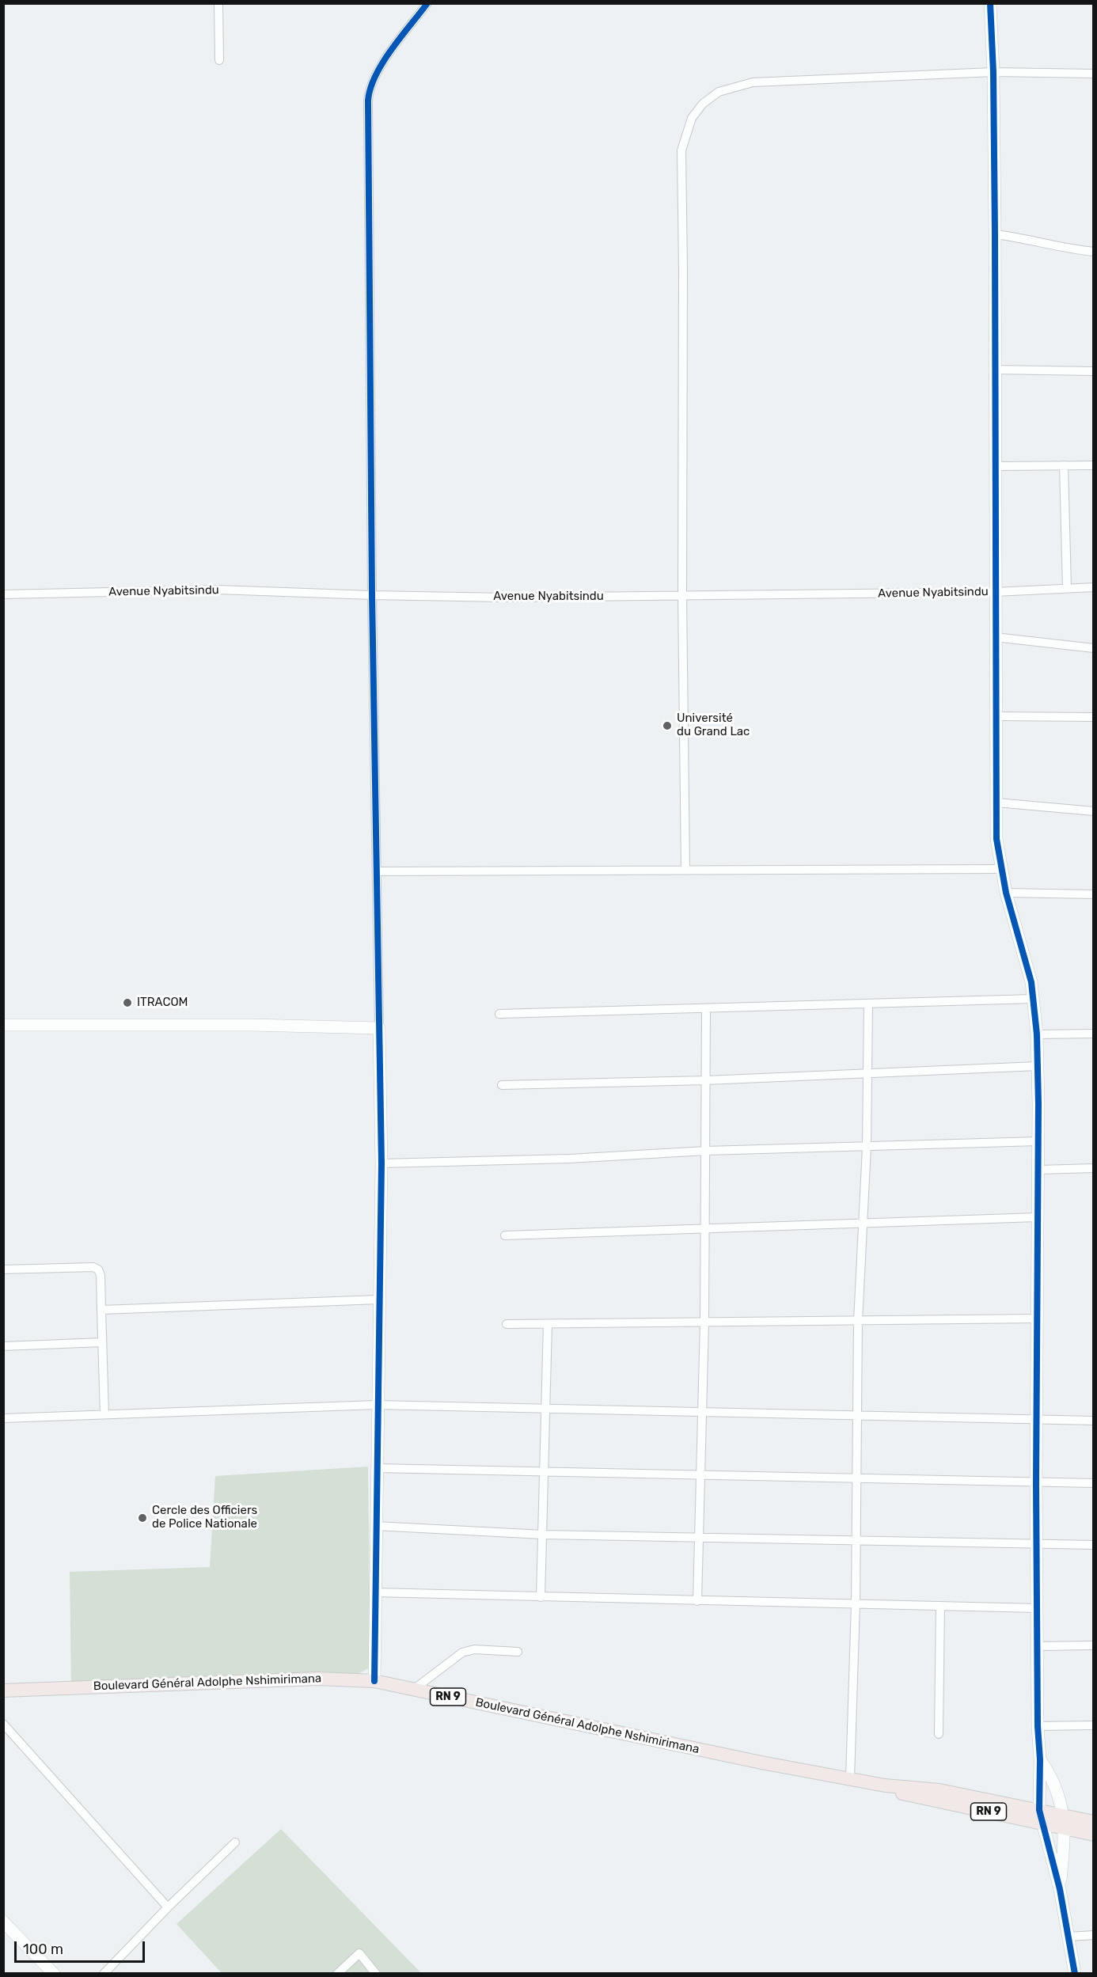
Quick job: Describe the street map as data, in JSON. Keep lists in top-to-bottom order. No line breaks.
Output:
{"streets":{"main road":["Boulevard Général Adolphe Nshimirimana","RN 9"],"street":["Avenue Nyabitsindu"]},"places":["Université du Grand Lac","ITRACOM","Cercle des Officiers de Police Nationale"],"scale_bar":"100 m"}
